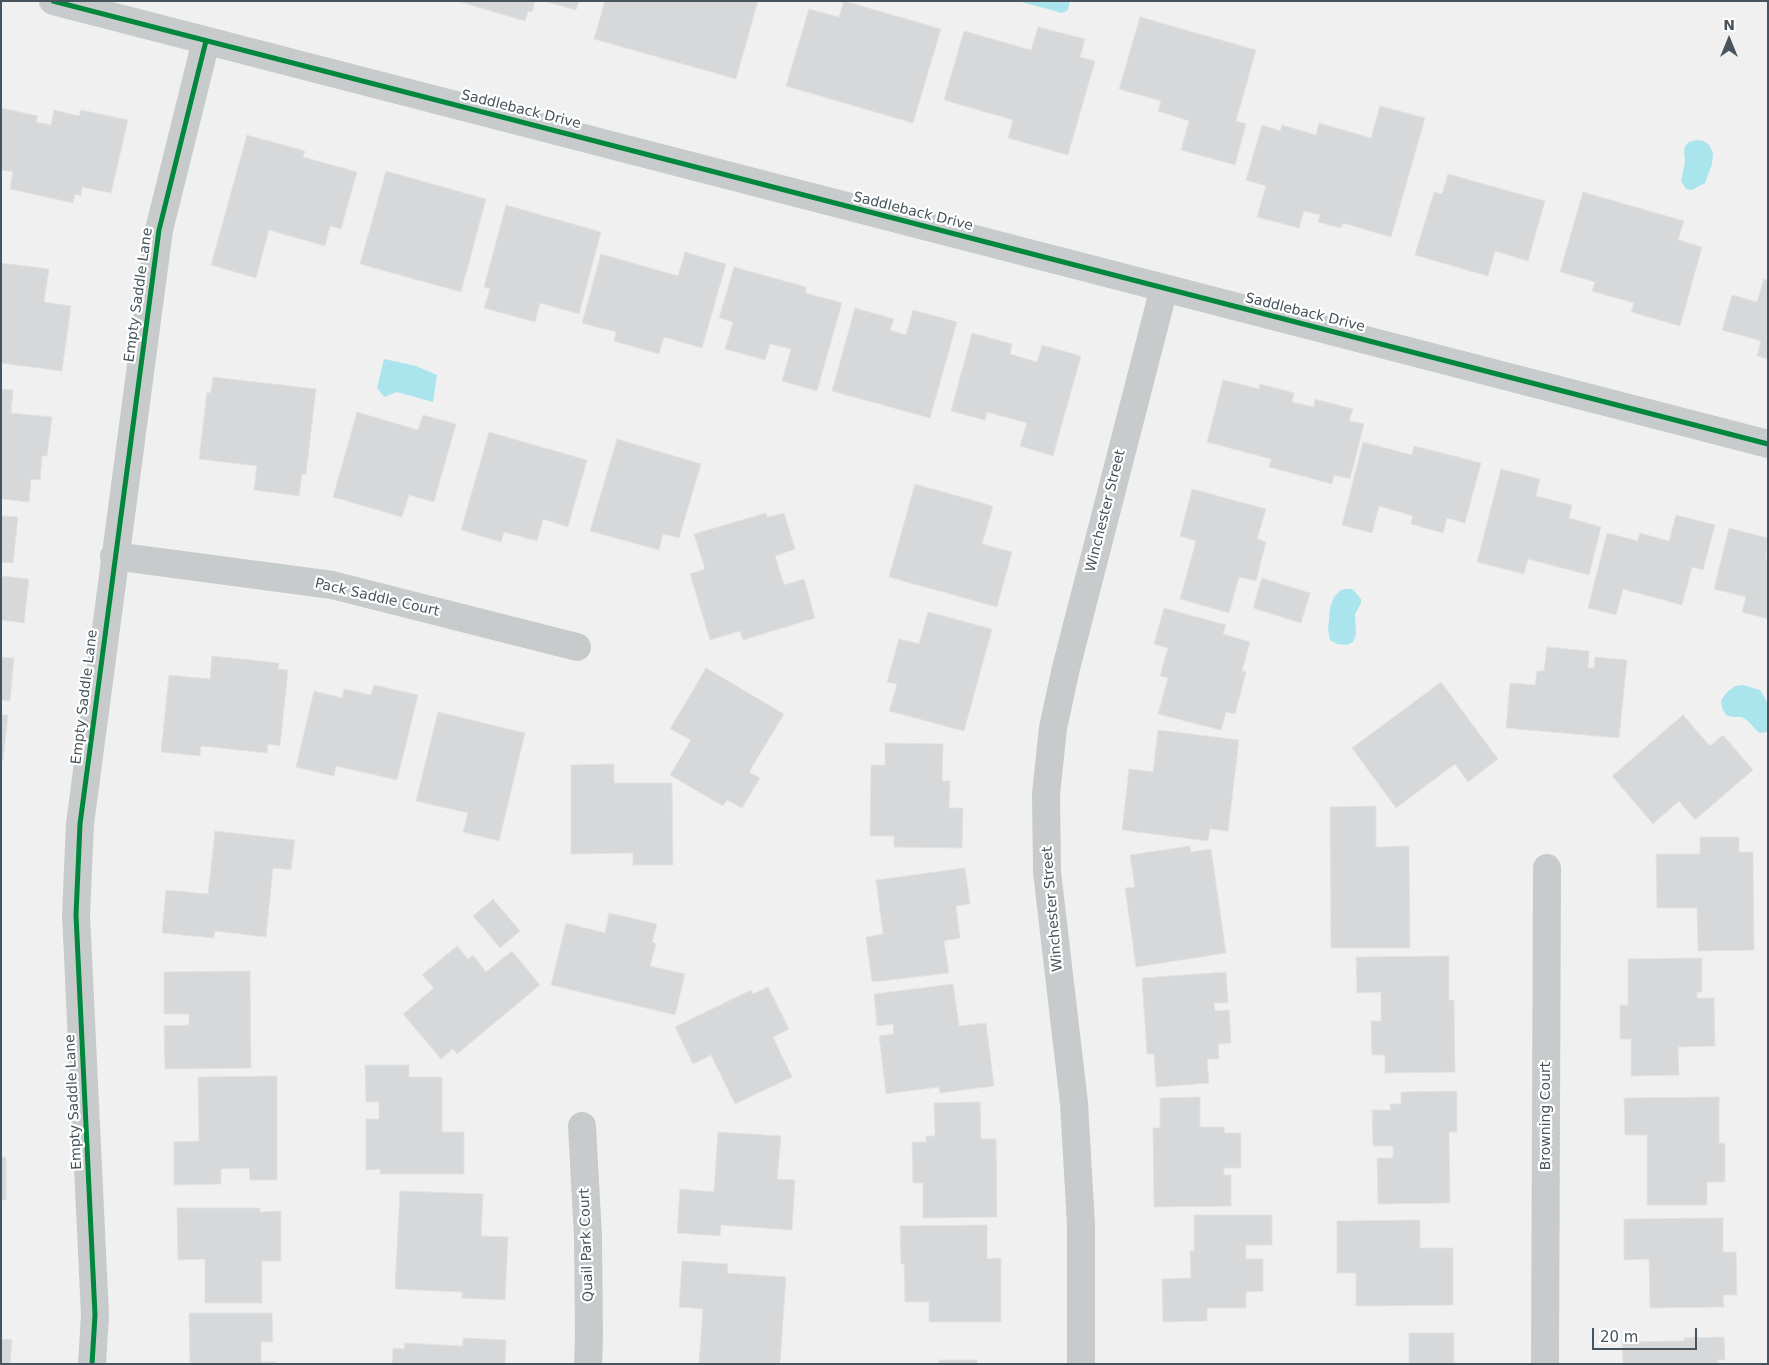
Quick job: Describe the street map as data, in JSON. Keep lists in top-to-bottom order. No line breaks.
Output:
{"streets":{"street":["Saddleback Drive","Empty Saddle Lane","Winchester Street","Pack Saddle Court","Browning Court","Quail Park Court"]},"crossings":[["Saddleback Drive","Empty Saddle Lane"],["Saddleback Drive","Winchester Street"],["Empty Saddle Lane","Pack Saddle Court"]],"scale_bar":"20 m","north":"top"}
